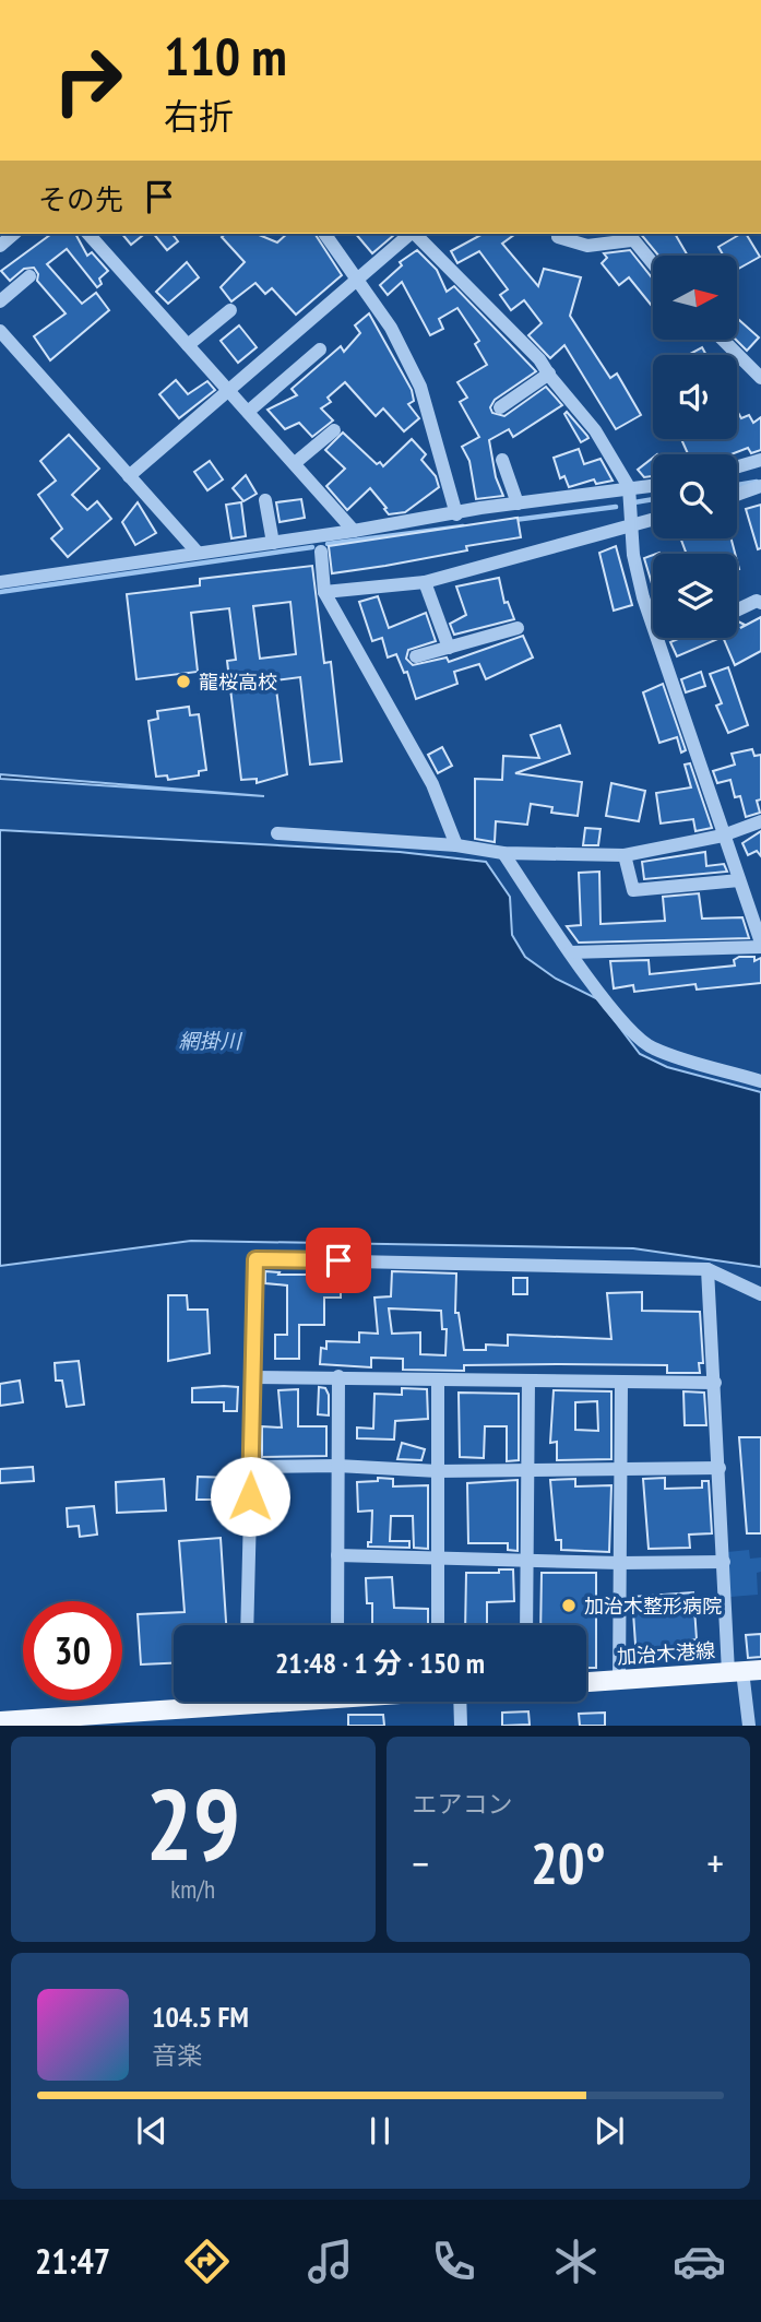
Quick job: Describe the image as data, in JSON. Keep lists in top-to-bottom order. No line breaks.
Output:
{"streets":{"main road":["加治木港線"]},"water":["網掛川"],"places":["龍桜高校","加治木整形病院"],"north":"right","page":{"turn":["110 m","右折"],"then":"その先","limit":"30","trip":"21:48 · 1 分 · 150 m","tile":[["29","km/h"],"エアコン"],"heat":["−","20°","+"],"song":["104.5 FM","音楽"],"tabs":"21:47"}}
